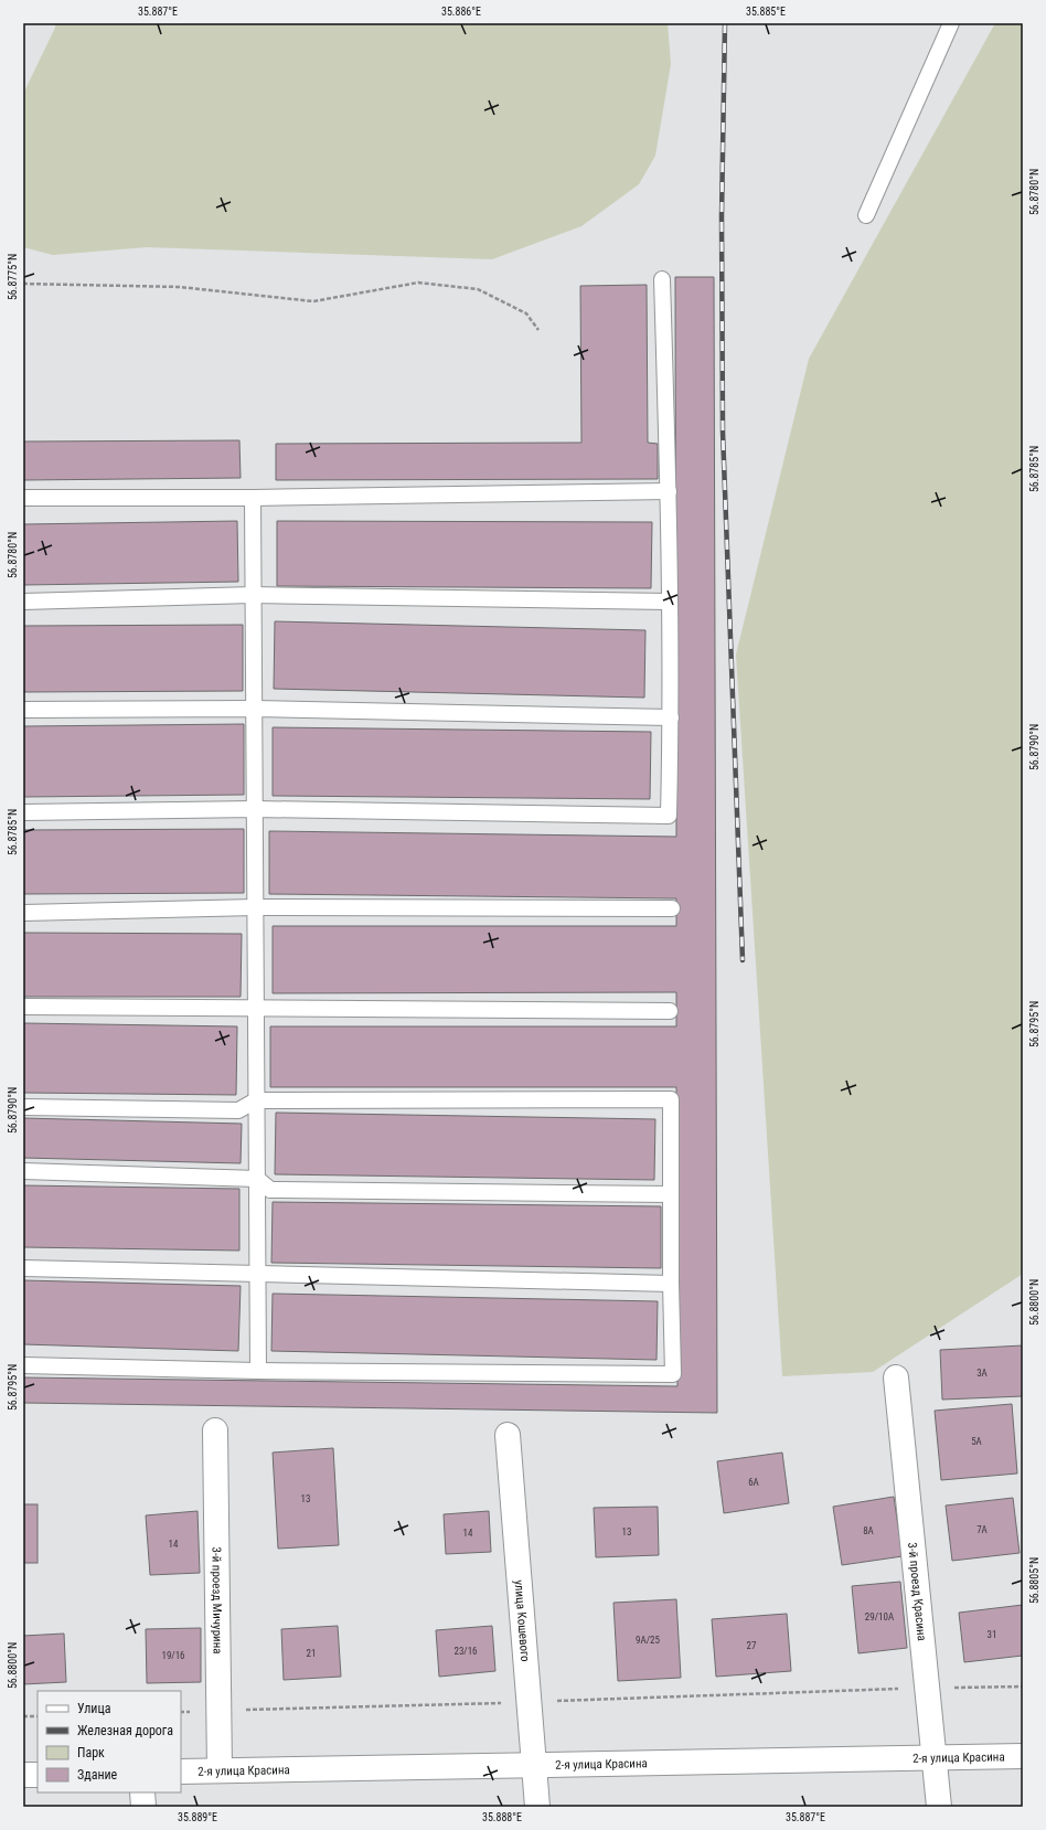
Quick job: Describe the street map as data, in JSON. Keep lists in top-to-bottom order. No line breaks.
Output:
{"streets":{"street":["3-й проезд Красина","3-й проезд Мичурина","улица Кошевого","2-я улица Красина"]},"crossings":[["3-й проезд Красина","2-я улица Красина"],["3-й проезд Мичурина","2-я улица Красина"],["улица Кошевого","2-я улица Красина"]],"house_numbers":["3А","5А","6А","13","7А","8А","13","14","14","29/10А","31","9А/25","27","23/16","21","19/16"],"legend":["Улица","Железная дорога","Парк","Здание"],"coordinates":["35.887°E","35.886°E","35.885°E","56.8780°N","56.8775°N","56.8785°N","56.8790°N","56.8795°N","56.8800°N","56.8805°N","35.889°E","35.888°E"]}
